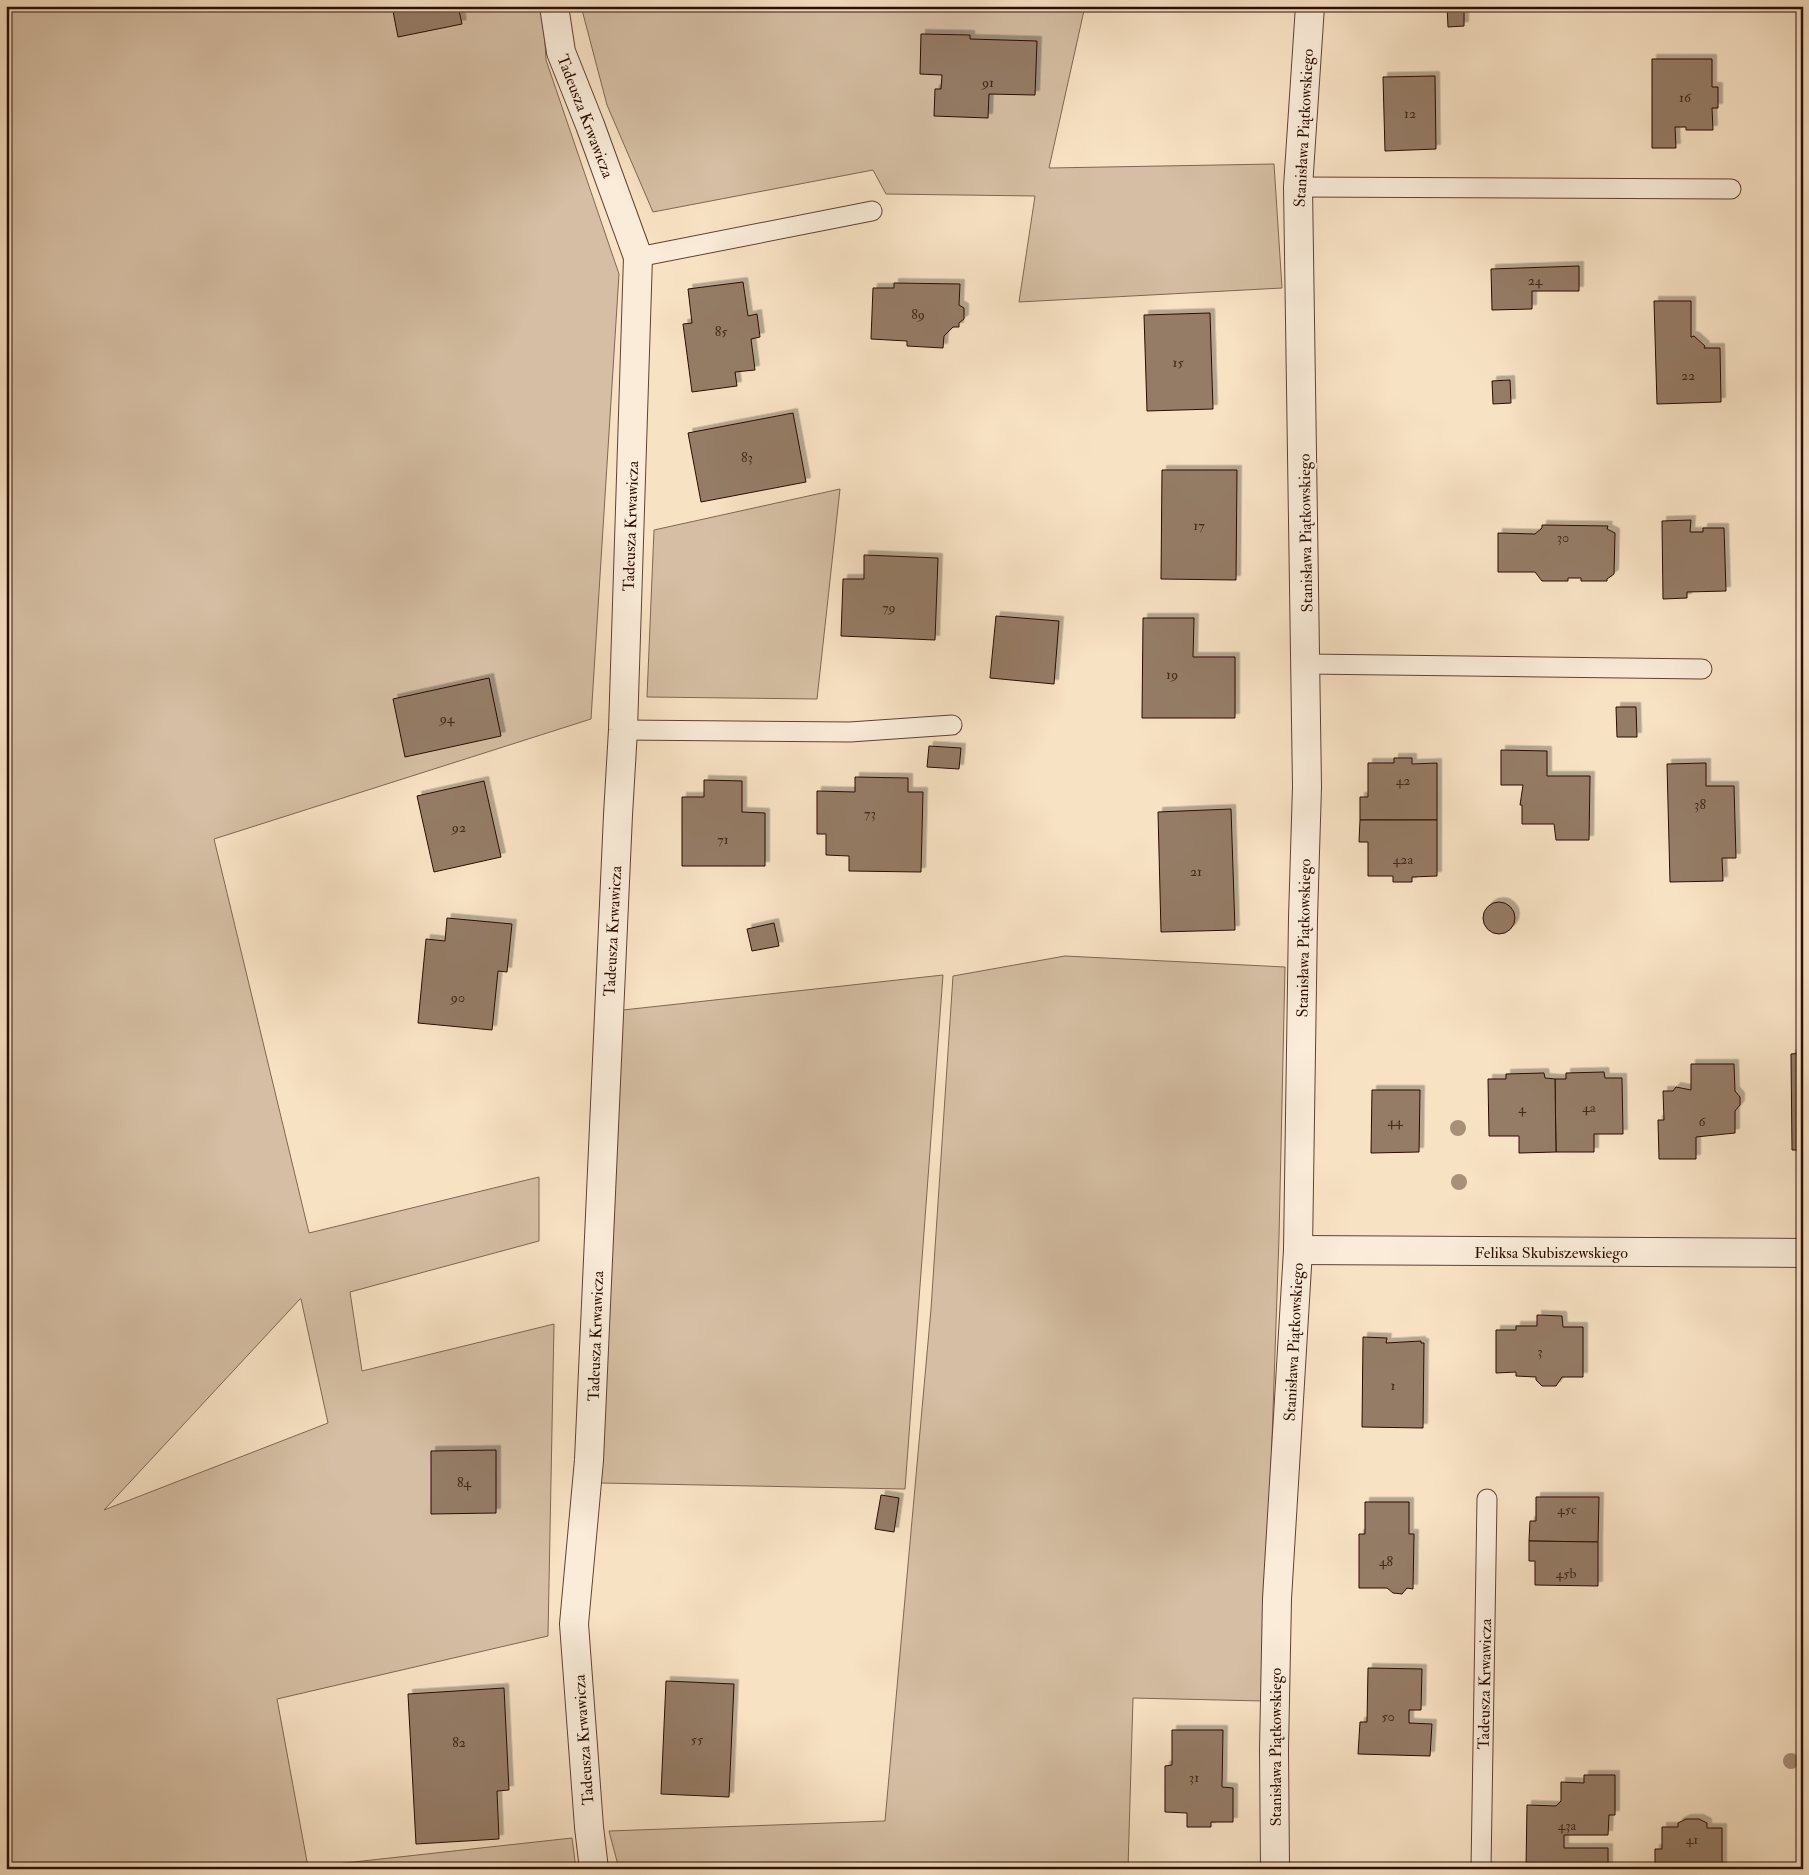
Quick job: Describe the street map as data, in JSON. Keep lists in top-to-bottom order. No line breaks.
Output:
{"streets":{"street":["Tadeusza Krwawicza","Stanisława Piątkowskiego","Feliksa Skubiszewskiego"]},"crossings":[["Stanisława Piątkowskiego","Feliksa Skubiszewskiego"]],"house_numbers":["91","16","12","24","89","85","15","22","83","17","30","79","19","94","42","38","73","92","71","42a","21","90","4a","4","44","6","3","1","84","45c","48","45b","50","55","82","31","43a","41"]}
